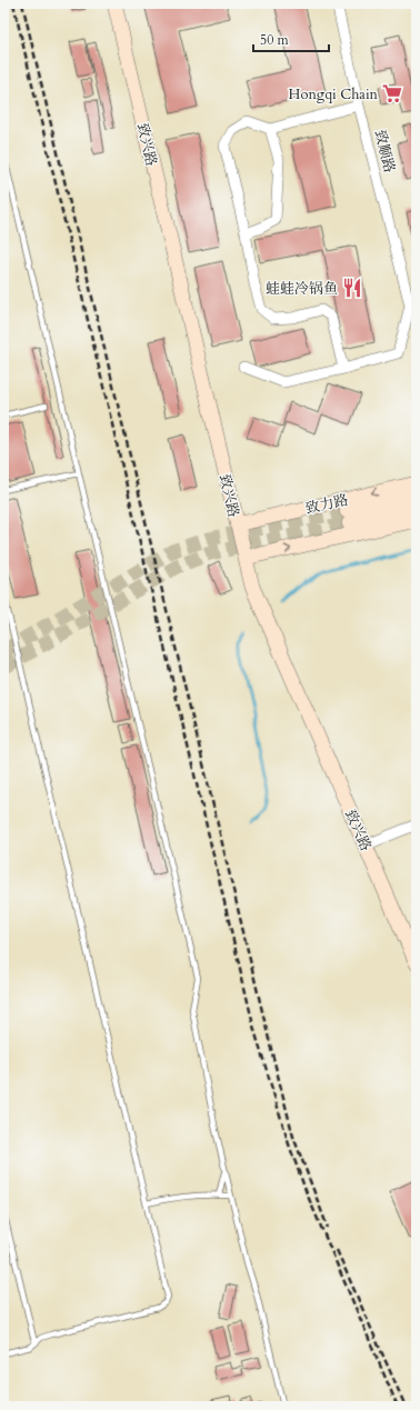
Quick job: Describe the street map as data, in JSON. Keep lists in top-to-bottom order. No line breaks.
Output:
{"streets":{"street":["致兴路","致顺路","致力路"]},"crossings":[["致兴路","致力路"]],"places":{"supermarket":["Hongqi Chain"],"restaurant":["蛙蛙冷锅鱼"]},"scale_bar":"50 m"}
